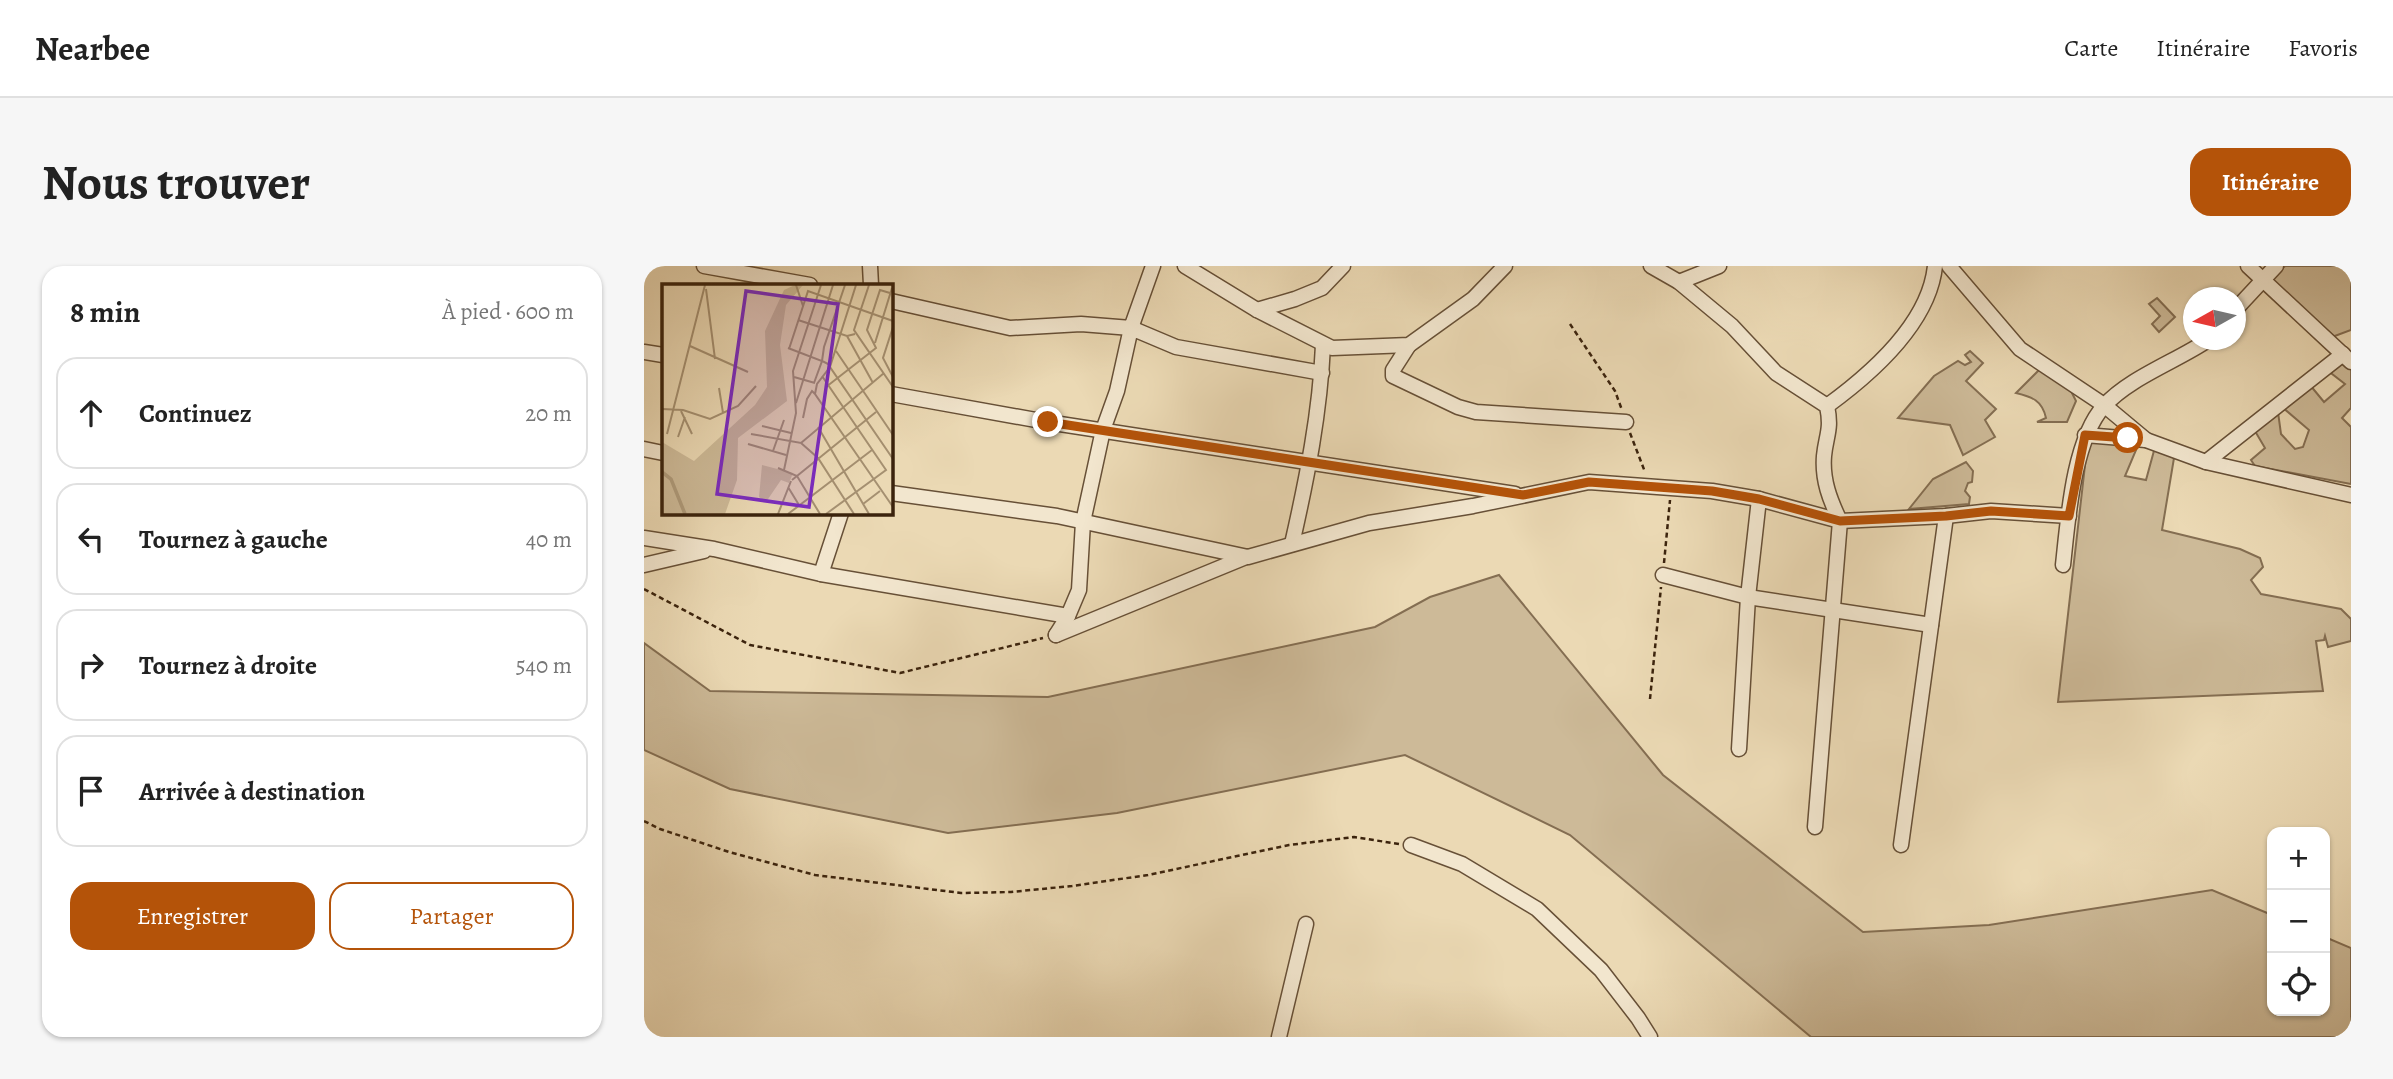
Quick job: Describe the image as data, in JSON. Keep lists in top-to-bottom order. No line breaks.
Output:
{"north":"left","page":{"header":"Nearbee","nav":["Carte","Itinéraire","Favoris"],"buttons":["Itinéraire",["Enregistrer","Partager"]],"title":"Nous trouver","heading":["8 min","À pied · 600 m"],"list":[["Continuez","20 m"],["Tournez à gauche","40 m"],["Tournez à droite","540 m"],"Arrivée à destination"],"map_buttons":["+","−"]}}
